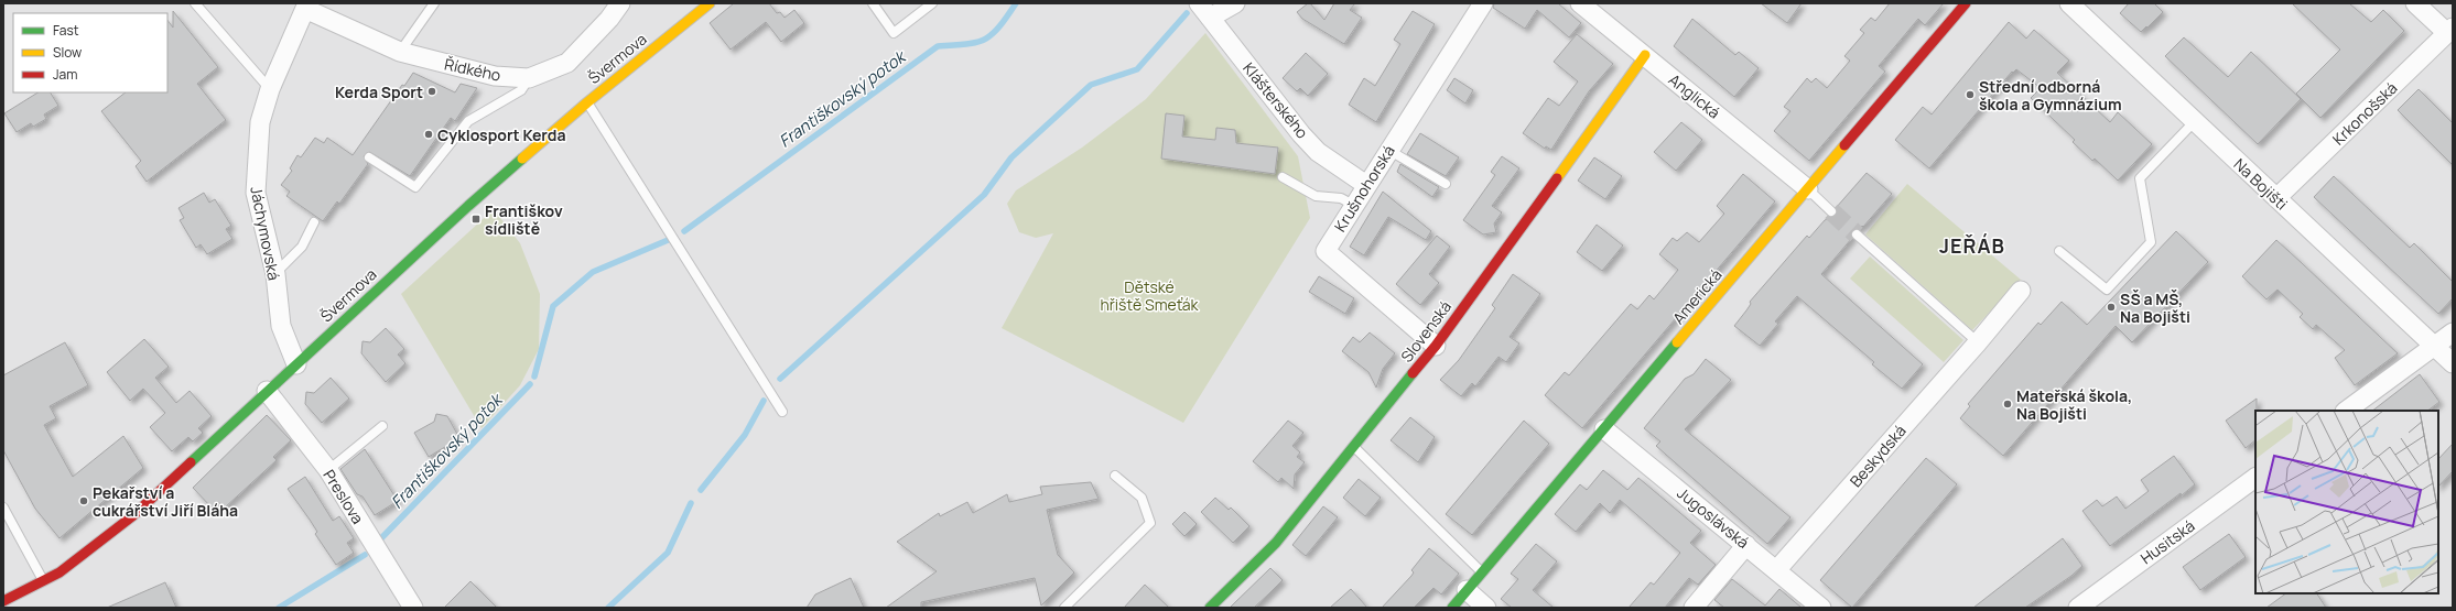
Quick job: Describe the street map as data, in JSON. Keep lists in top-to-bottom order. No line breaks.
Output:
{"streets":{"street":["Švermova","Řídkého","Anglická","Klášterského","Krkonošská","Na Bojišti","Krušnohorská","Jáchymovská","Americká","Slovenská","Beskydská","Preslova","Jugoslávská","Husitská"]},"crossings":[["Švermova","Jáchymovská"],["Švermova","Preslova"],["Řídkého","Jáchymovská"],["Anglická","Americká"],["Anglická","Slovenská"],["Klášterského","Krušnohorská"],["Krkonošská","Na Bojišti"],["Krušnohorská","Slovenská"],["Americká","Jugoslávská"],["Beskydská","Jugoslávská"]],"districts":["JEŘÁB"],"water":["Františkovský potok"],"parks":["Dětské hřiště Smeťák"],"places":{"other":["Kerda Sport","Střední odborná škola a Gymnázium","Cyklosport Kerda","SŠ a MŠ, Na Bojišti","Mateřská škola, Na Bojišti","Pekařství a cukrářství Jiří Bláha"],"transit":["Františkov sídliště"]},"legend":["Fast","Slow","Jam"]}
